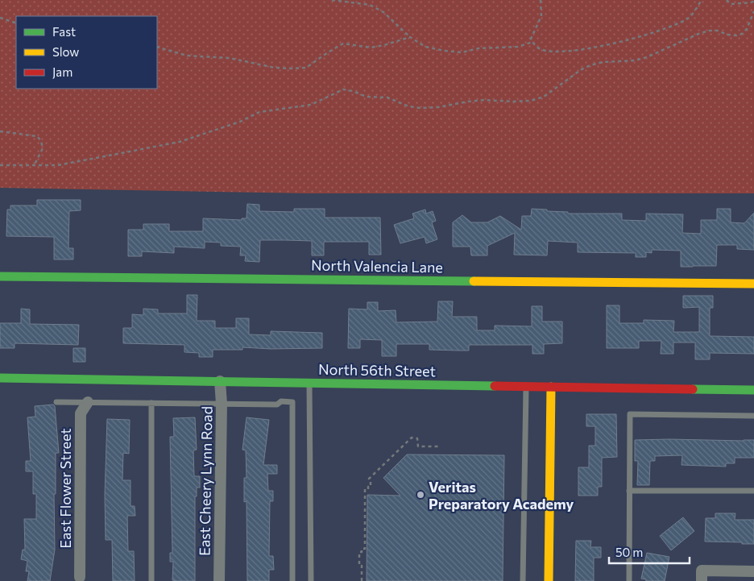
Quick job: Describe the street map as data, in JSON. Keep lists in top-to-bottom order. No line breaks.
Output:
{"streets":{"street":["North Valencia Lane","North 56th Street","East Cheery Lynn Road","East Flower Street"]},"crossings":[["North 56th Street","East Cheery Lynn Road"]],"places":["Veritas Preparatory Academy"],"legend":["Fast","Slow","Jam"],"scale_bar":"50 m"}
